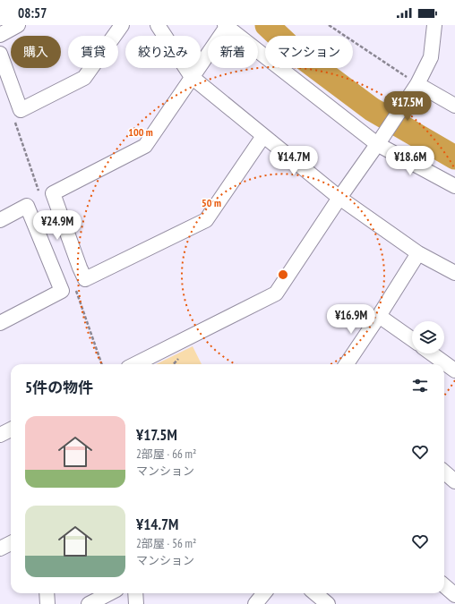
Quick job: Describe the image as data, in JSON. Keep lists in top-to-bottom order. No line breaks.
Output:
{"page":{"status":"08:57","chip":["購入","賃貸","絞り込み","新着","マンション"],"price":["¥17.5M","¥14.7M","¥18.6M","¥24.9M","¥16.9M"],"heading":"5件の物件","list":[{"name":"¥17.5M","note":"2部屋 · 66 m² · マンション"},{"name":"¥14.7M","note":"2部屋 · 56 m² · マンション"}]},"rings":["100 m","50 m"]}
